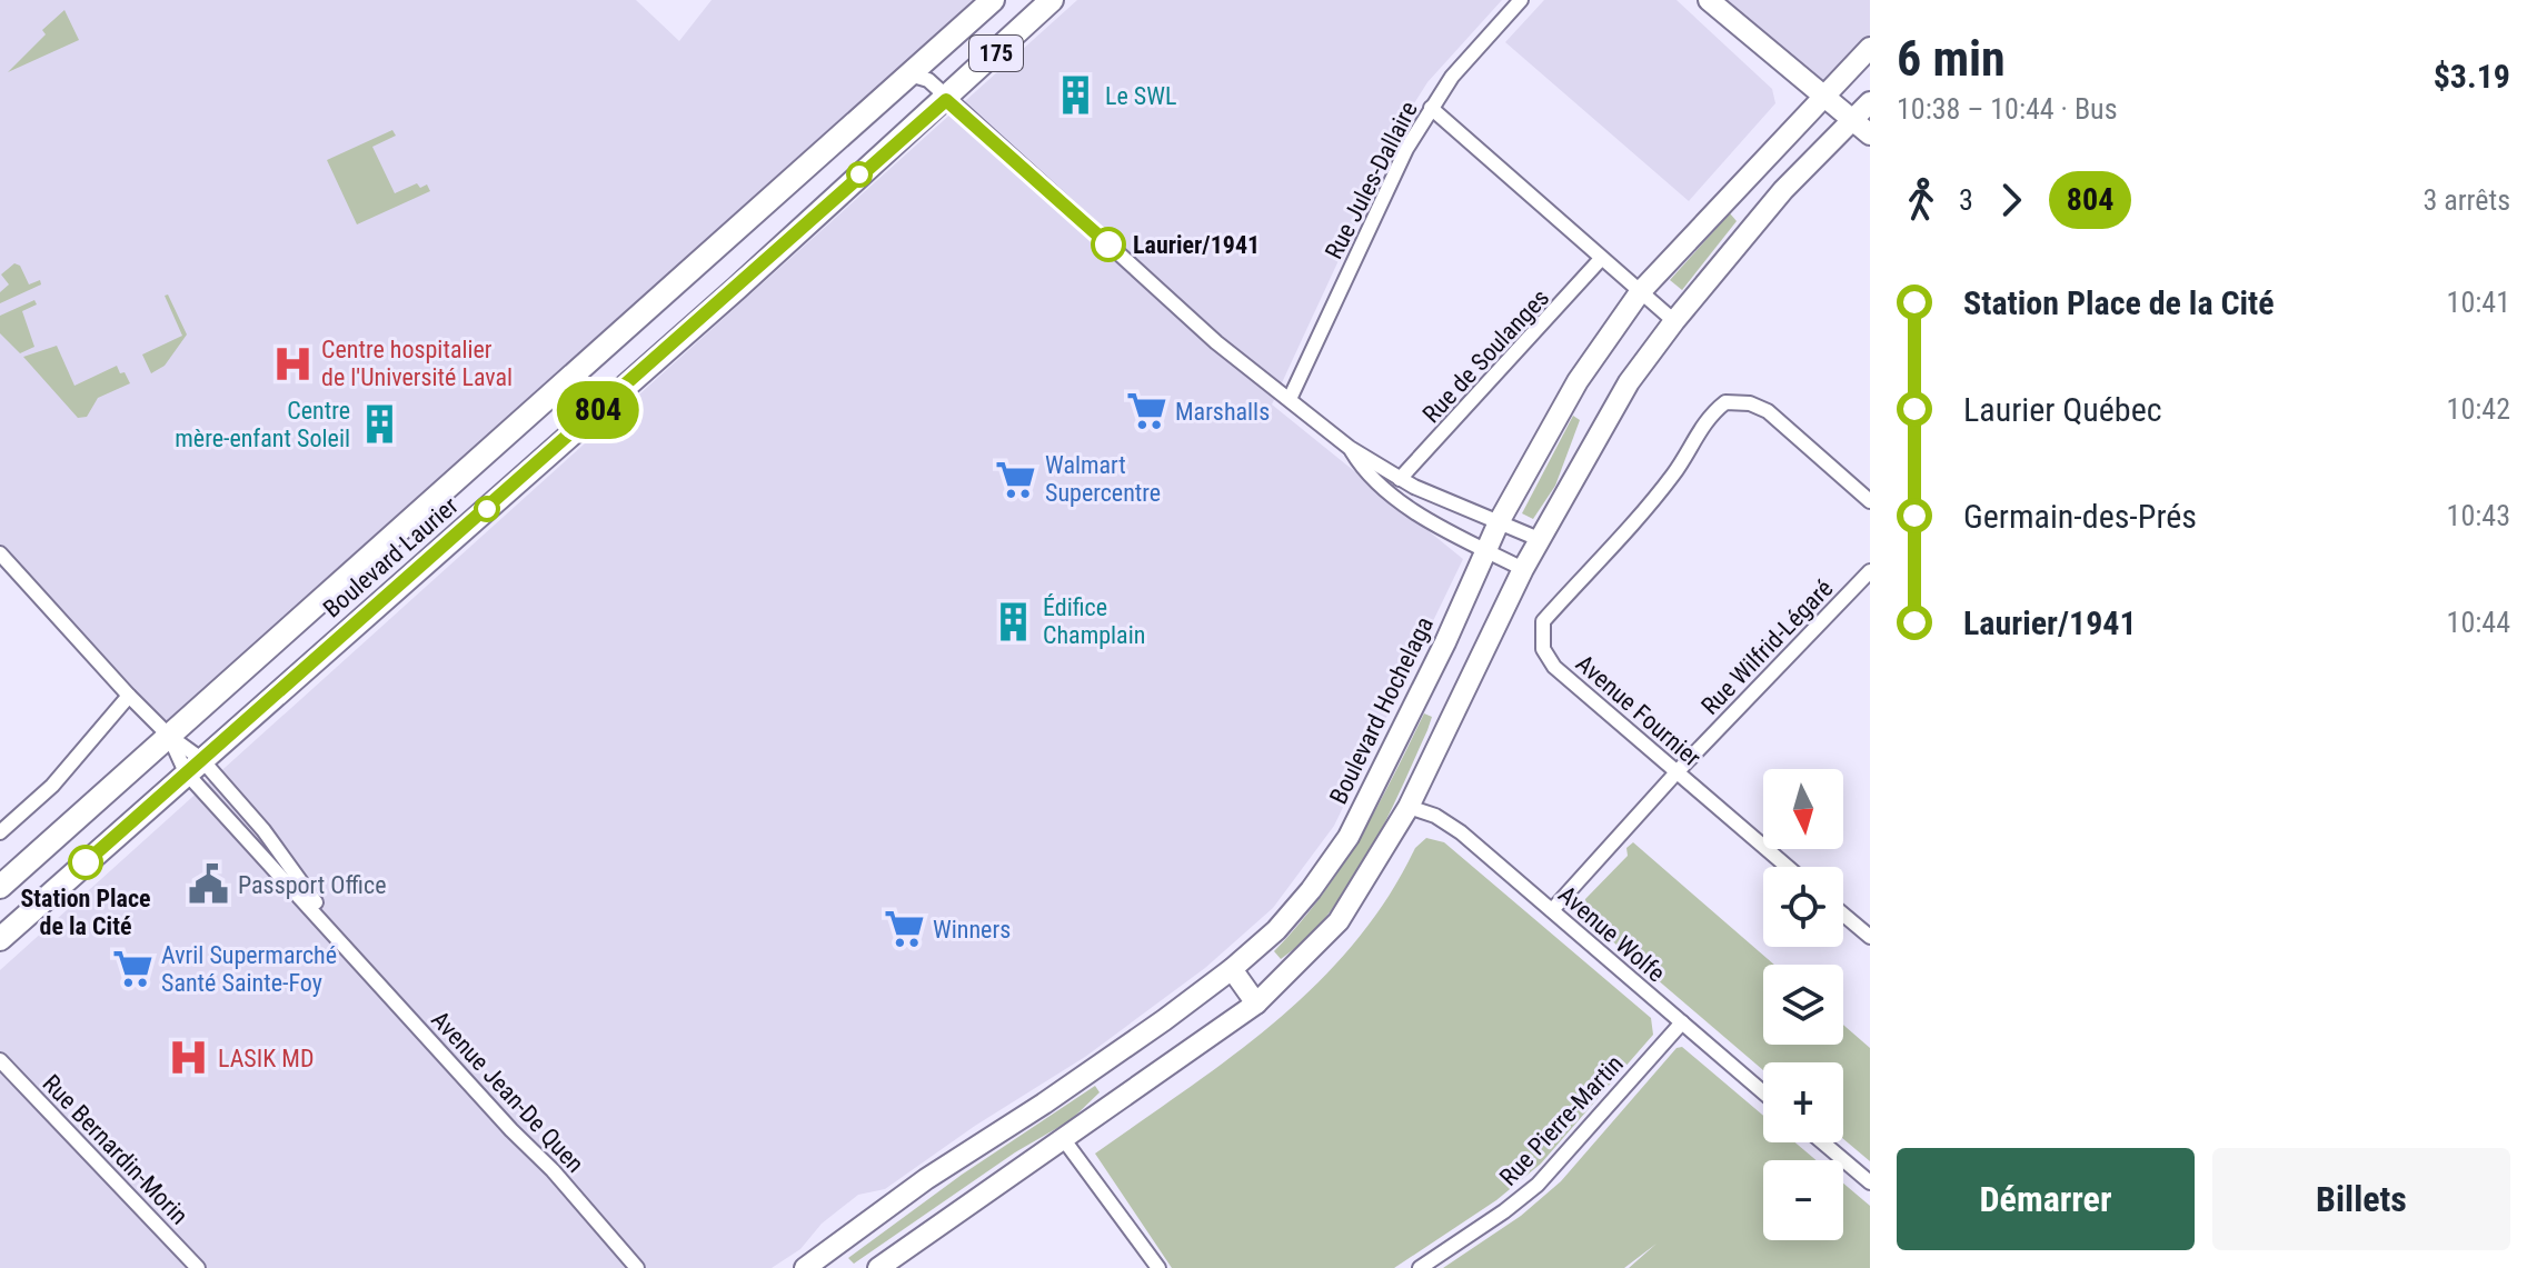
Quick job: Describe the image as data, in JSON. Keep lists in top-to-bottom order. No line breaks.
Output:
{"streets":{"main road":["175","Boulevard Laurier","Boulevard Hochelaga"],"street":["Rue Jules-Dallaire","Rue de Soulanges","Rue Wilfrid-Légaré","Avenue Fournier","Avenue Wolfe","Avenue Jean-De Quen","Rue Pierre-Martin","Rue Bernardin-Morin"]},"crossings":[["Boulevard Laurier","Avenue Jean-De Quen"],["Rue Wilfrid-Légaré","Avenue Fournier"],["Rue Wilfrid-Légaré","Avenue Wolfe"],["Avenue Wolfe","Rue Pierre-Martin"]],"places":{"building":["Le SWL","Centre mère-enfant Soleil","Édifice Champlain"],"other":["Laurier/1941","Station Place de la Cité"],"hospital":["Centre hospitalier de l'Université Laval","LASIK MD"],"supermarket":["Marshalls","Walmart Supercentre","Winners","Avril Supermarché Santé Sainte-Foy"],"public building":["Passport Office"]},"lines":["bus line 804"],"north":"bottom","page":{"on_map":"804","heading":["6 min","10:38 – 10:44 · Bus","$3.19"],"legs":["3","804","3 arrêts"],"list":[{"name":"Station Place de la Cité","value":"10:41"},{"name":"Laurier Québec","value":"10:42"},{"name":"Germain-des-Prés","value":"10:43"},{"name":"Laurier/1941","value":"10:44"}],"map_buttons":["+","−"],"buttons":["Démarrer","Billets"]}}
